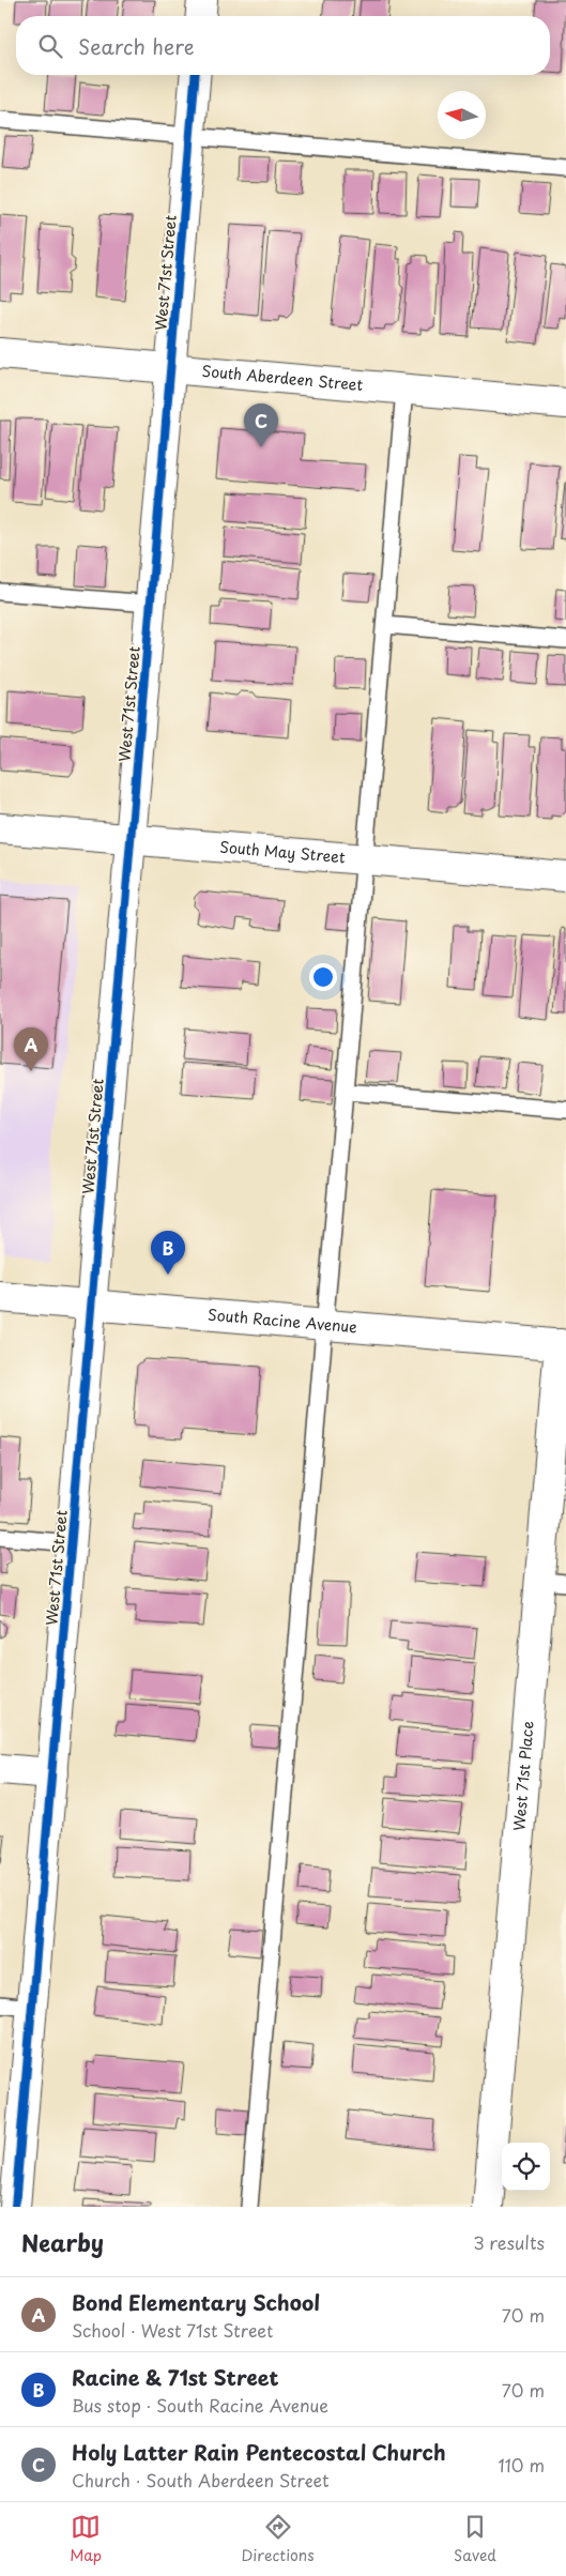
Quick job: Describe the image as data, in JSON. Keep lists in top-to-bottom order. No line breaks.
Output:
{"streets":{"street":["West 71st Street","South Aberdeen Street","South May Street","South Racine Avenue","West 71st Place"]},"crossings":[["West 71st Street","South Aberdeen Street"],["West 71st Street","South May Street"],["West 71st Street","South Racine Avenue"],["South Racine Avenue","West 71st Place"]],"north":"left","page":{"search":"Search here","pins":["C","A","B"],"heading":["Nearby","3 results"],"list":[{"mark":"A","name":"Bond Elementary School","note":"School · West 71st Street","value":"70 m"},{"mark":"B","name":"Racine & 71st Street","note":"Bus stop · South Racine Avenue","value":"70 m"},{"mark":"C","name":"Holy Latter Rain Pentecostal Church","note":"Church · South Aberdeen Street","value":"110 m"}],"nav":["Map","Directions","Saved"]}}
